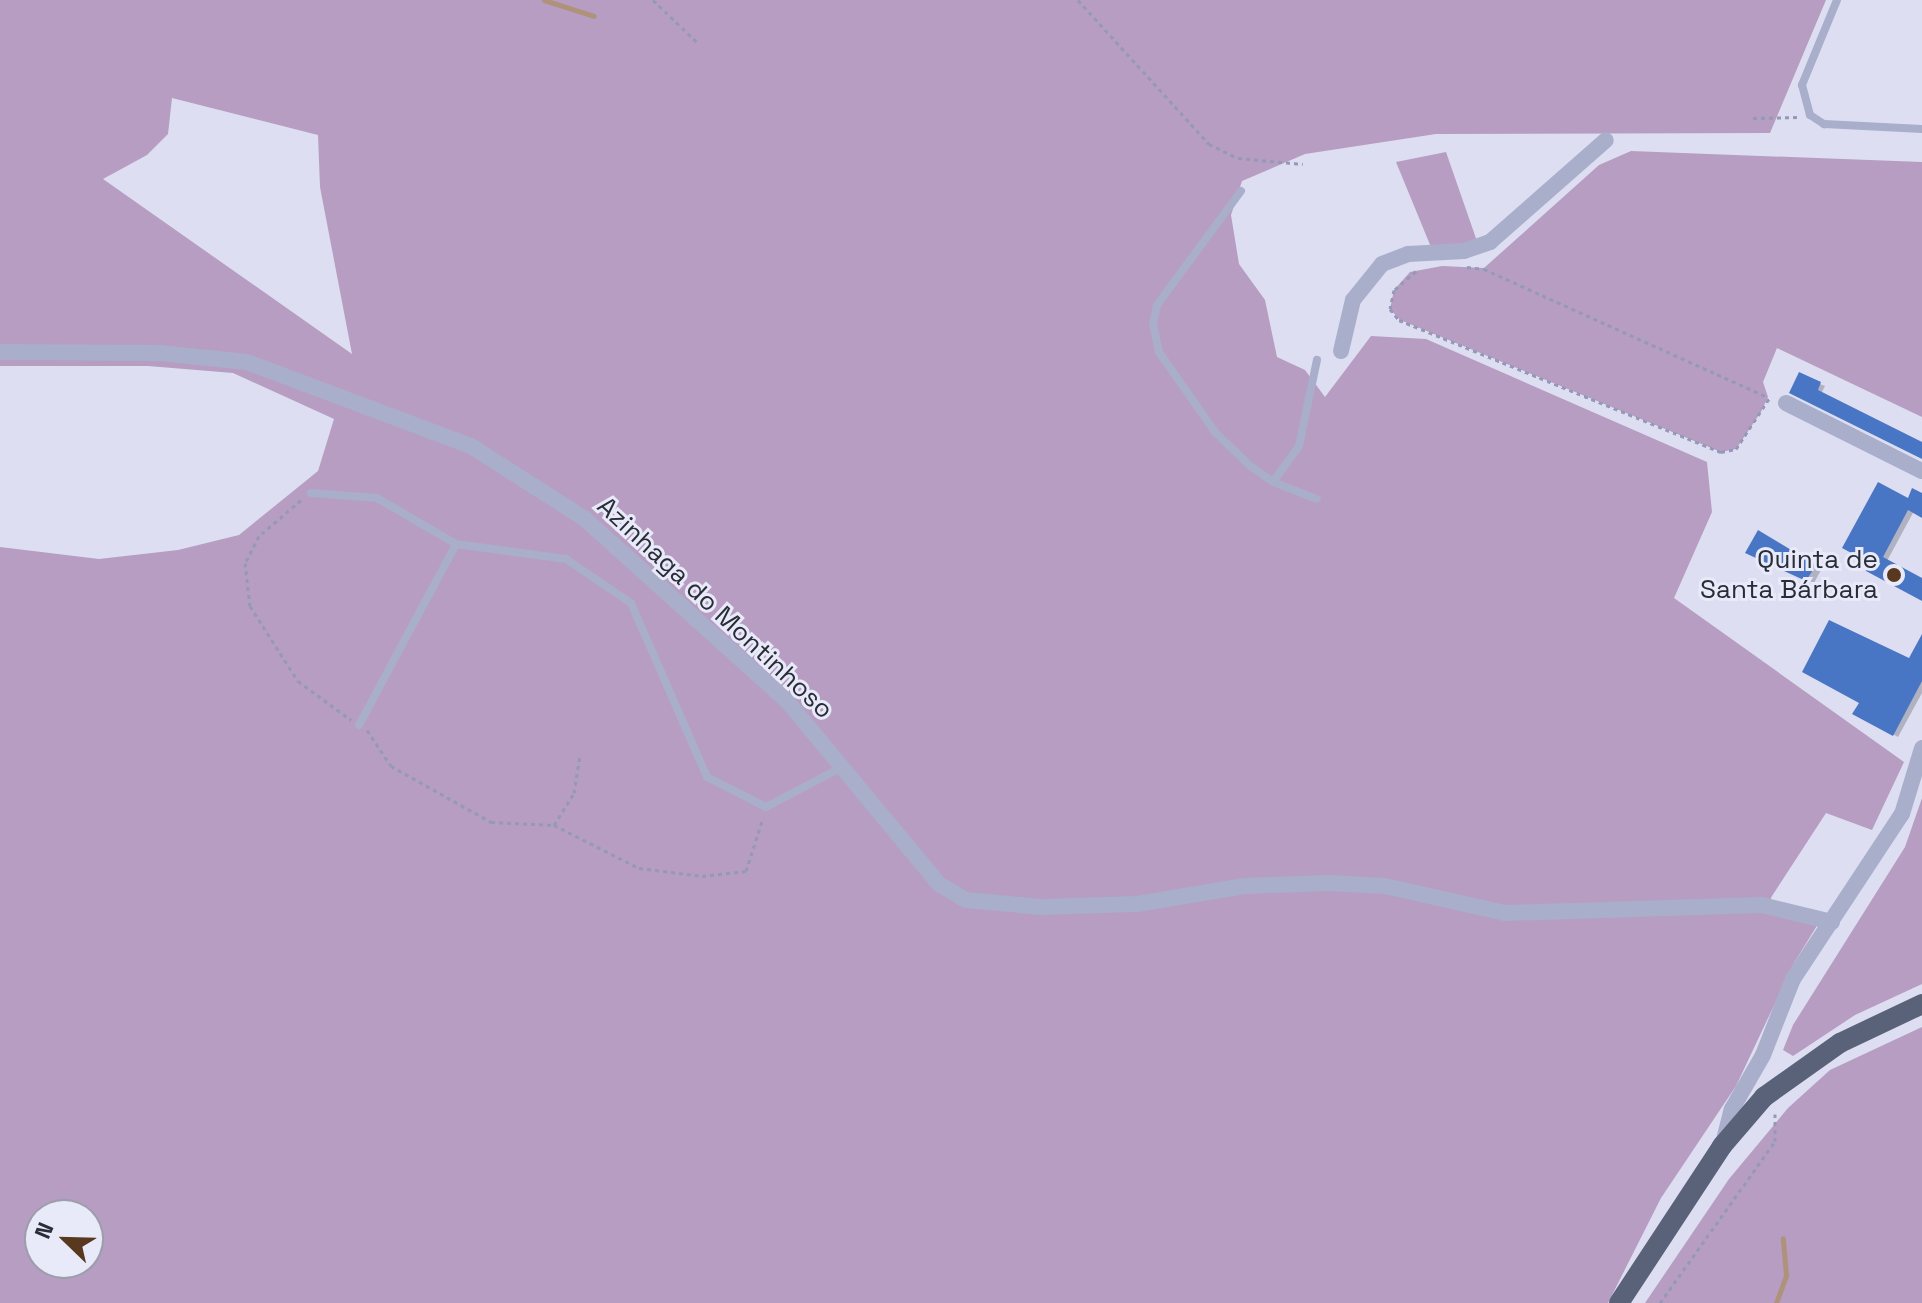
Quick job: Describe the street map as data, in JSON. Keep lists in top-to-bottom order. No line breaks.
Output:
{"streets":{"street":["Azinhaga do Montinhoso"]},"places":["Quinta de Santa Bárbara"],"north":"top left"}
